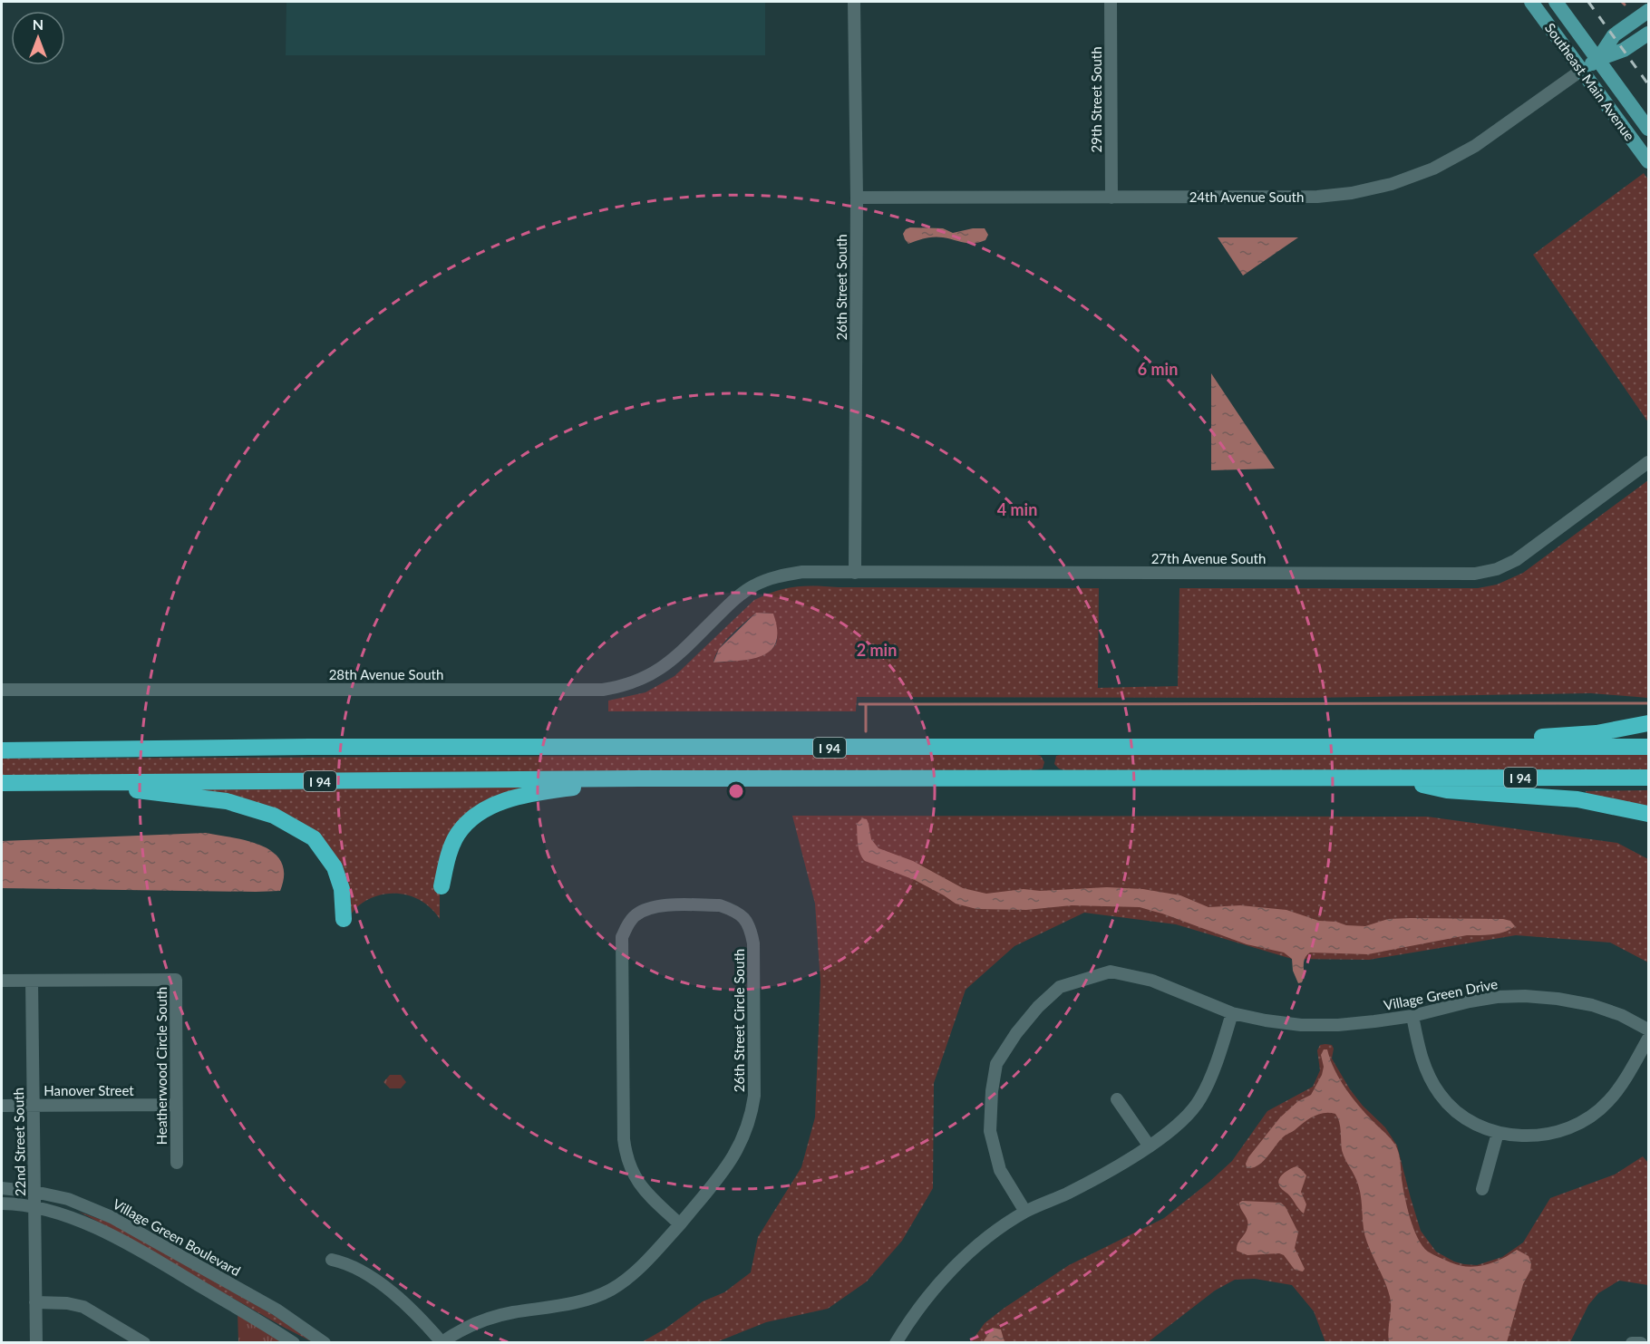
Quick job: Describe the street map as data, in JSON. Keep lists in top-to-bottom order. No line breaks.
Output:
{"streets":{"highway":["I 94"],"main road":["Southeast Main Avenue","24th Avenue South"],"street":["29th Street South","26th Street South","27th Avenue South","28th Avenue South","Village Green Drive","26th Street Circle South","Heatherwood Circle South","Hanover Street","22nd Street South","Village Green Boulevard"]},"crossings":[["Southeast Main Avenue","24th Avenue South"],["29th Street South","24th Avenue South"],["24th Avenue South","26th Street South"],["26th Street South","27th Avenue South"],["27th Avenue South","28th Avenue South"],["Heatherwood Circle South","Hanover Street"],["Heatherwood Circle South","22nd Street South"],["Hanover Street","22nd Street South"],["22nd Street South","Village Green Boulevard"]],"north":"top","rings":["6 min","4 min","2 min"]}
